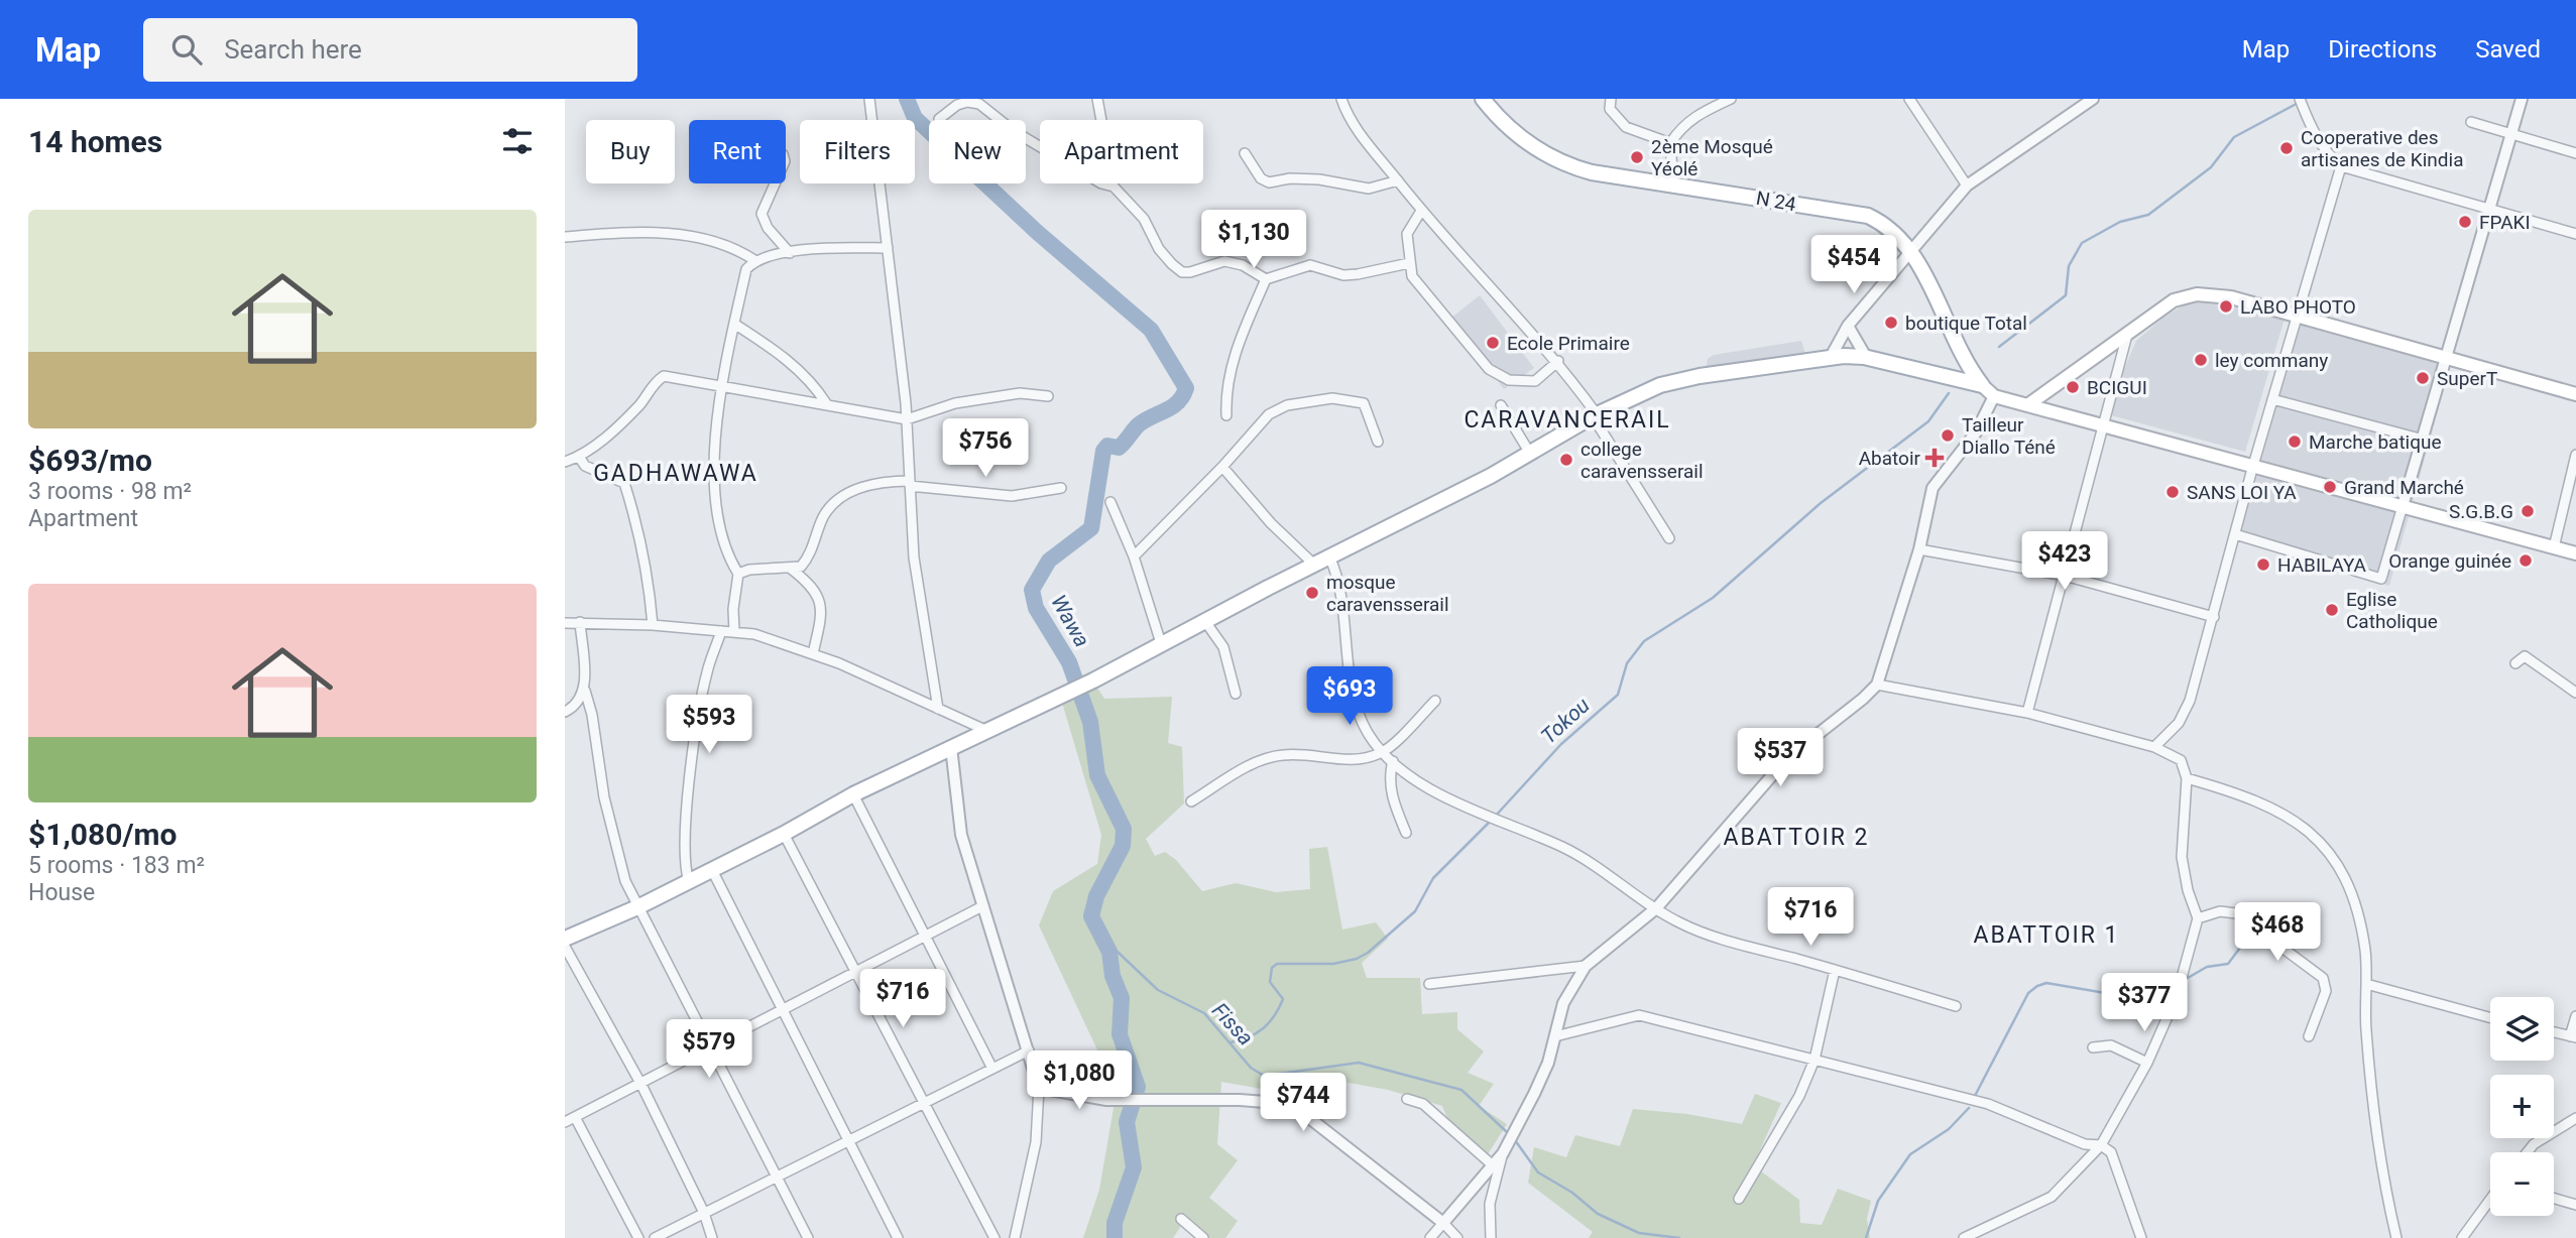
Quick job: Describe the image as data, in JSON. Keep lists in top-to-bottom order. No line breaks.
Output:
{"streets":{"main road":["N 24"]},"districts":["CARAVANCERAIL","GADHAWAWA","ABATTOIR 2","ABATTOIR 1"],"water":["Wawa","Tokou","Fissa"],"places":{"other":["Cooperative des artisanes de Kindia","2ème Mosqué Yéolé","FPAKI","LABO PHOTO","boutique Total","Ecole Primaire","ley commany","SuperT","BCIGUI","Tailleur Diallo Téné","Marche batique","college caravensserail","Grand Marché","SANS LOI YA","S.G.B.G","Orange guinée","HABILAYA","mosque caravensserail","Eglise Catholique"],"health":["Abatoir"]},"page":{"header":"Map","search":"Search here","nav":["Map","Directions","Saved"],"heading":"14 homes","chip":["Buy","Rent","Filters","New","Apartment"],"list":[{"name":"$693/mo","note":"3 rooms · 98 m² · Apartment"},{"name":"$1,080/mo","note":"5 rooms · 183 m² · House"}],"price":["$1,130","$454","$756","$423","$693","$593","$537","$716","$468","$716","$377","$579","$1,080","$744"],"map_buttons":["+","−"]}}
